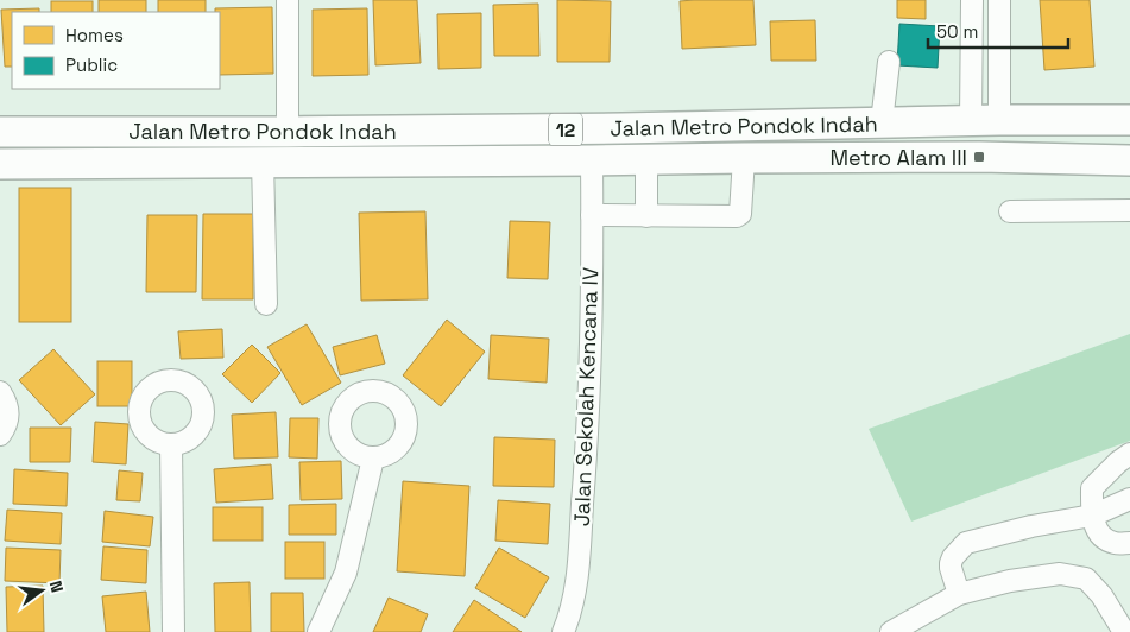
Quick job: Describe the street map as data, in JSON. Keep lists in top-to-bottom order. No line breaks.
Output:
{"streets":{"highway":["Jalan Metro Pondok Indah","12"],"street":["Jalan Sekolah Kencana IV"]},"crossings":[["Jalan Metro Pondok Indah","Jalan Sekolah Kencana IV"]],"places":{"transit":["Metro Alam III"]},"legend":["Homes","Public"],"scale_bar":"50 m","north":"right"}
